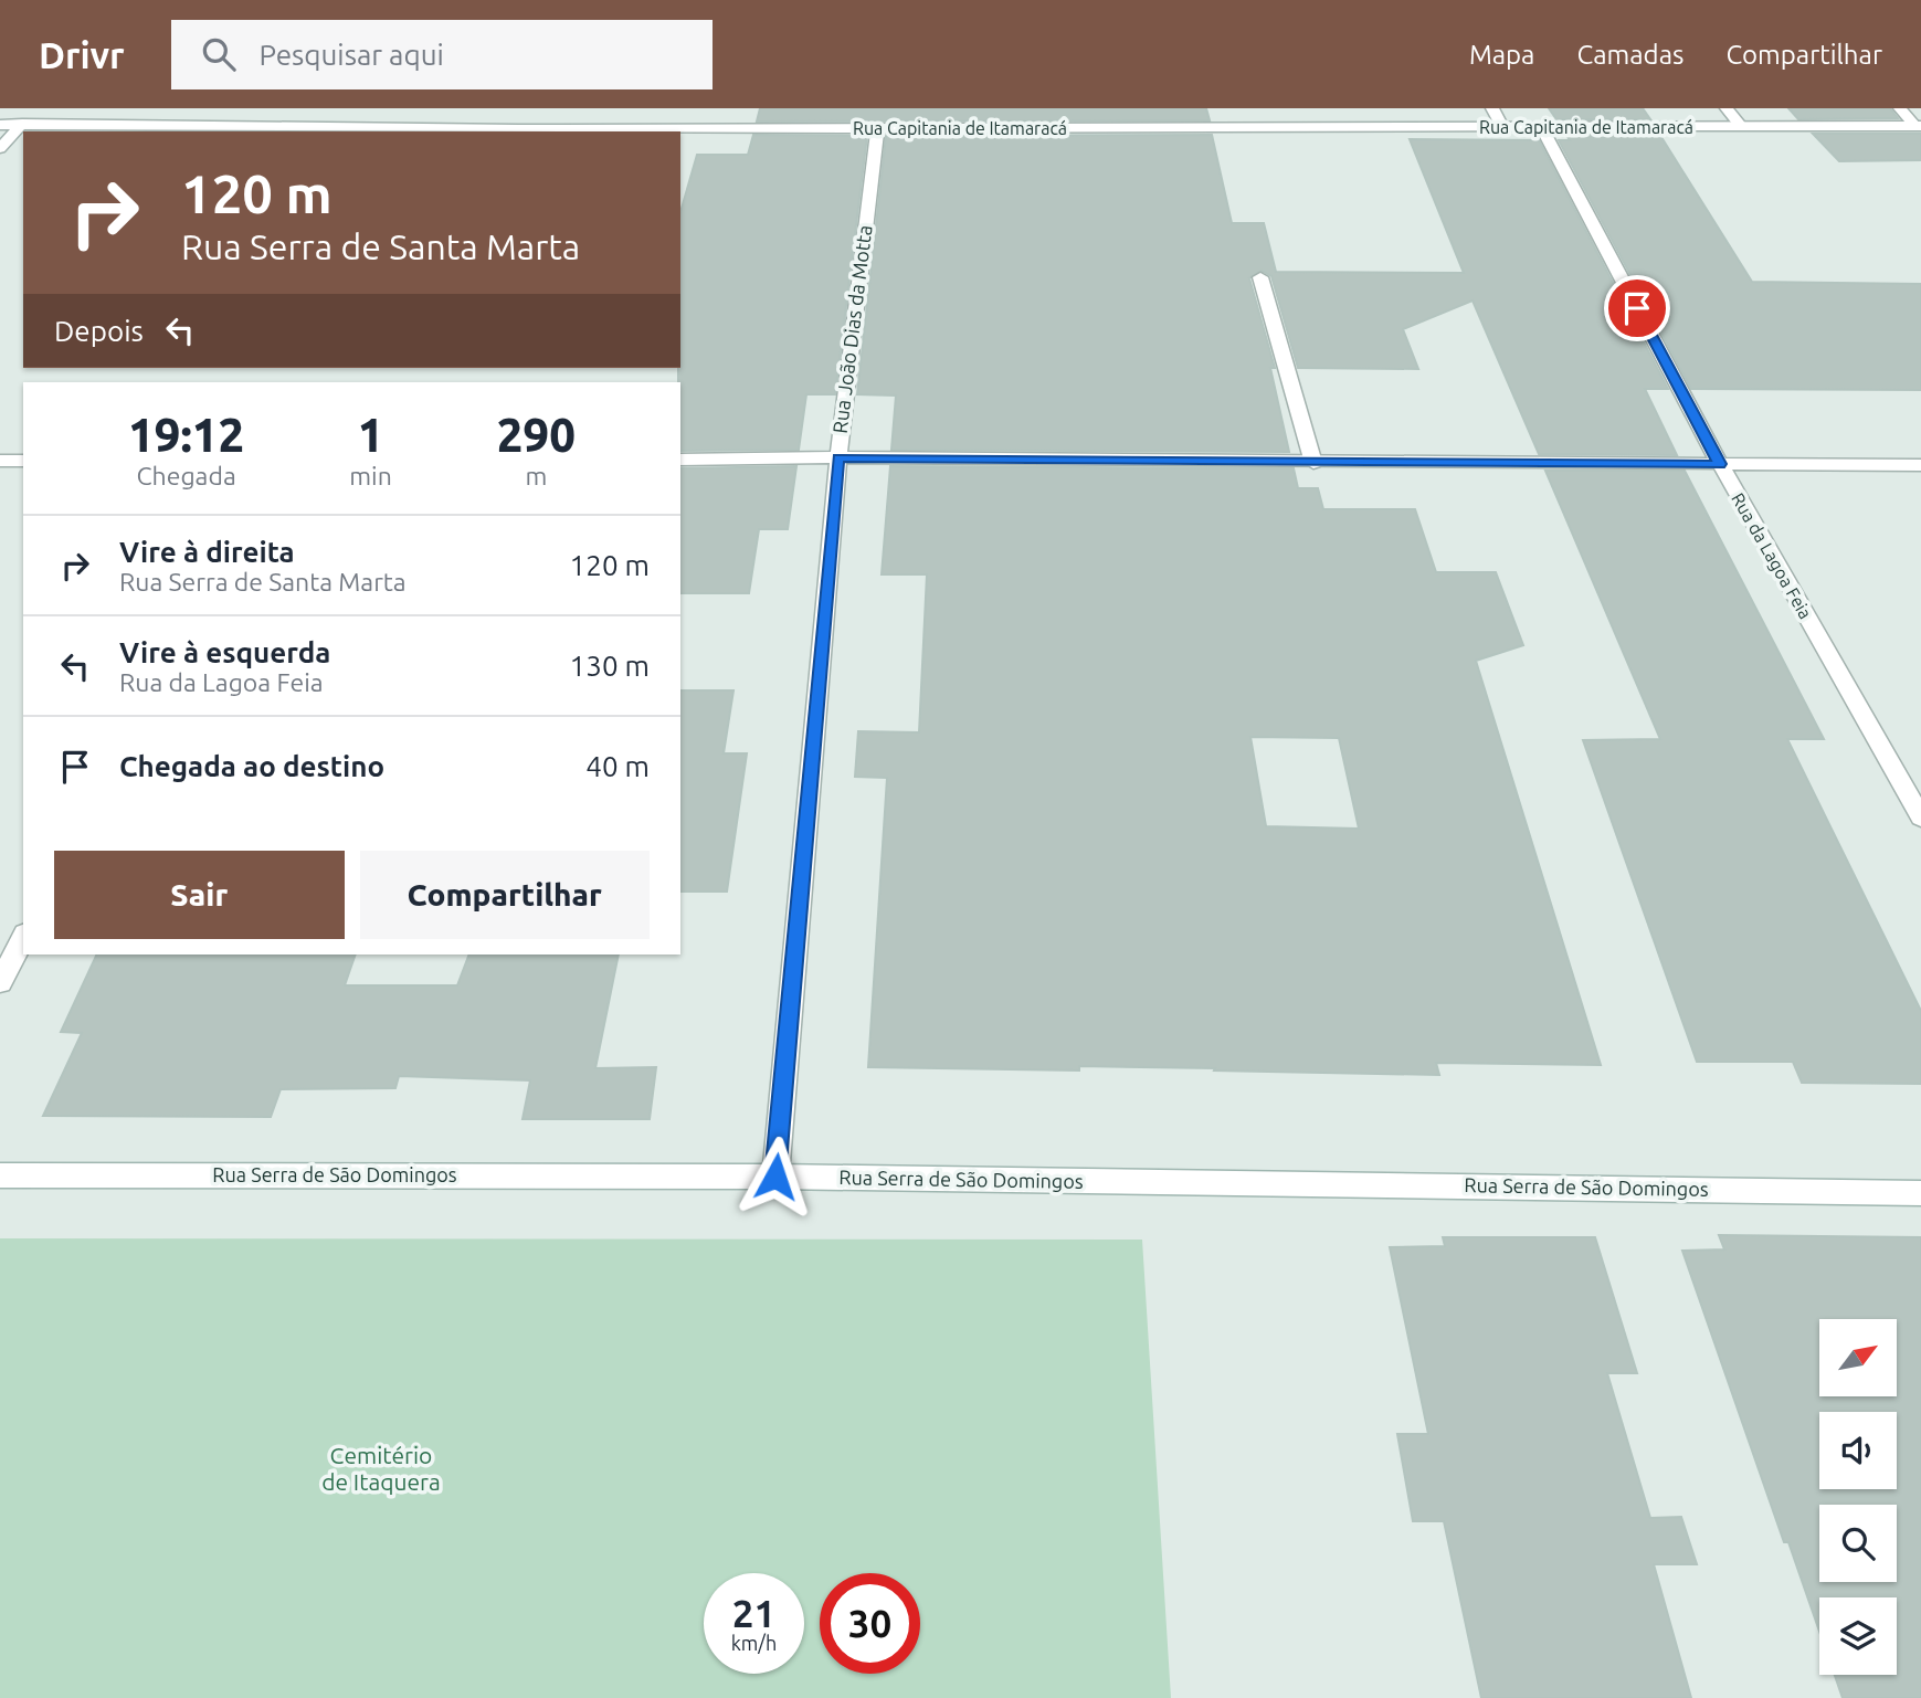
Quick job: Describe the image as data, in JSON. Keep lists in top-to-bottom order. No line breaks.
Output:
{"streets":{"street":["Rua Capitania de Itamaracá","Rua João Dias da Motta","Rua da Lagoa Feia","Rua Serra de São Domingos"]},"crossings":[["Rua Capitania de Itamaracá","Rua João Dias da Motta"],["Rua Capitania de Itamaracá","Rua da Lagoa Feia"],["Rua João Dias da Motta","Rua Serra de São Domingos"]],"parks":["Cemitério de Itaquera"],"north":"top right","page":{"header":"Drivr","search":"Pesquisar aqui","nav":["Mapa","Camadas","Compartilhar"],"turn":["120 m","Rua Serra de Santa Marta"],"then":"Depois","eta":["19:12","Chegada","1","min","290","m"],"list":[{"name":"Vire à direita","note":"Rua Serra de Santa Marta","value":"120 m"},{"name":"Vire à esquerda","note":"Rua da Lagoa Feia","value":"130 m"},{"name":"Chegada ao destino","value":"40 m"}],"buttons":["Sair","Compartilhar"],"speed":"21 km/h","limit":"30"}}
